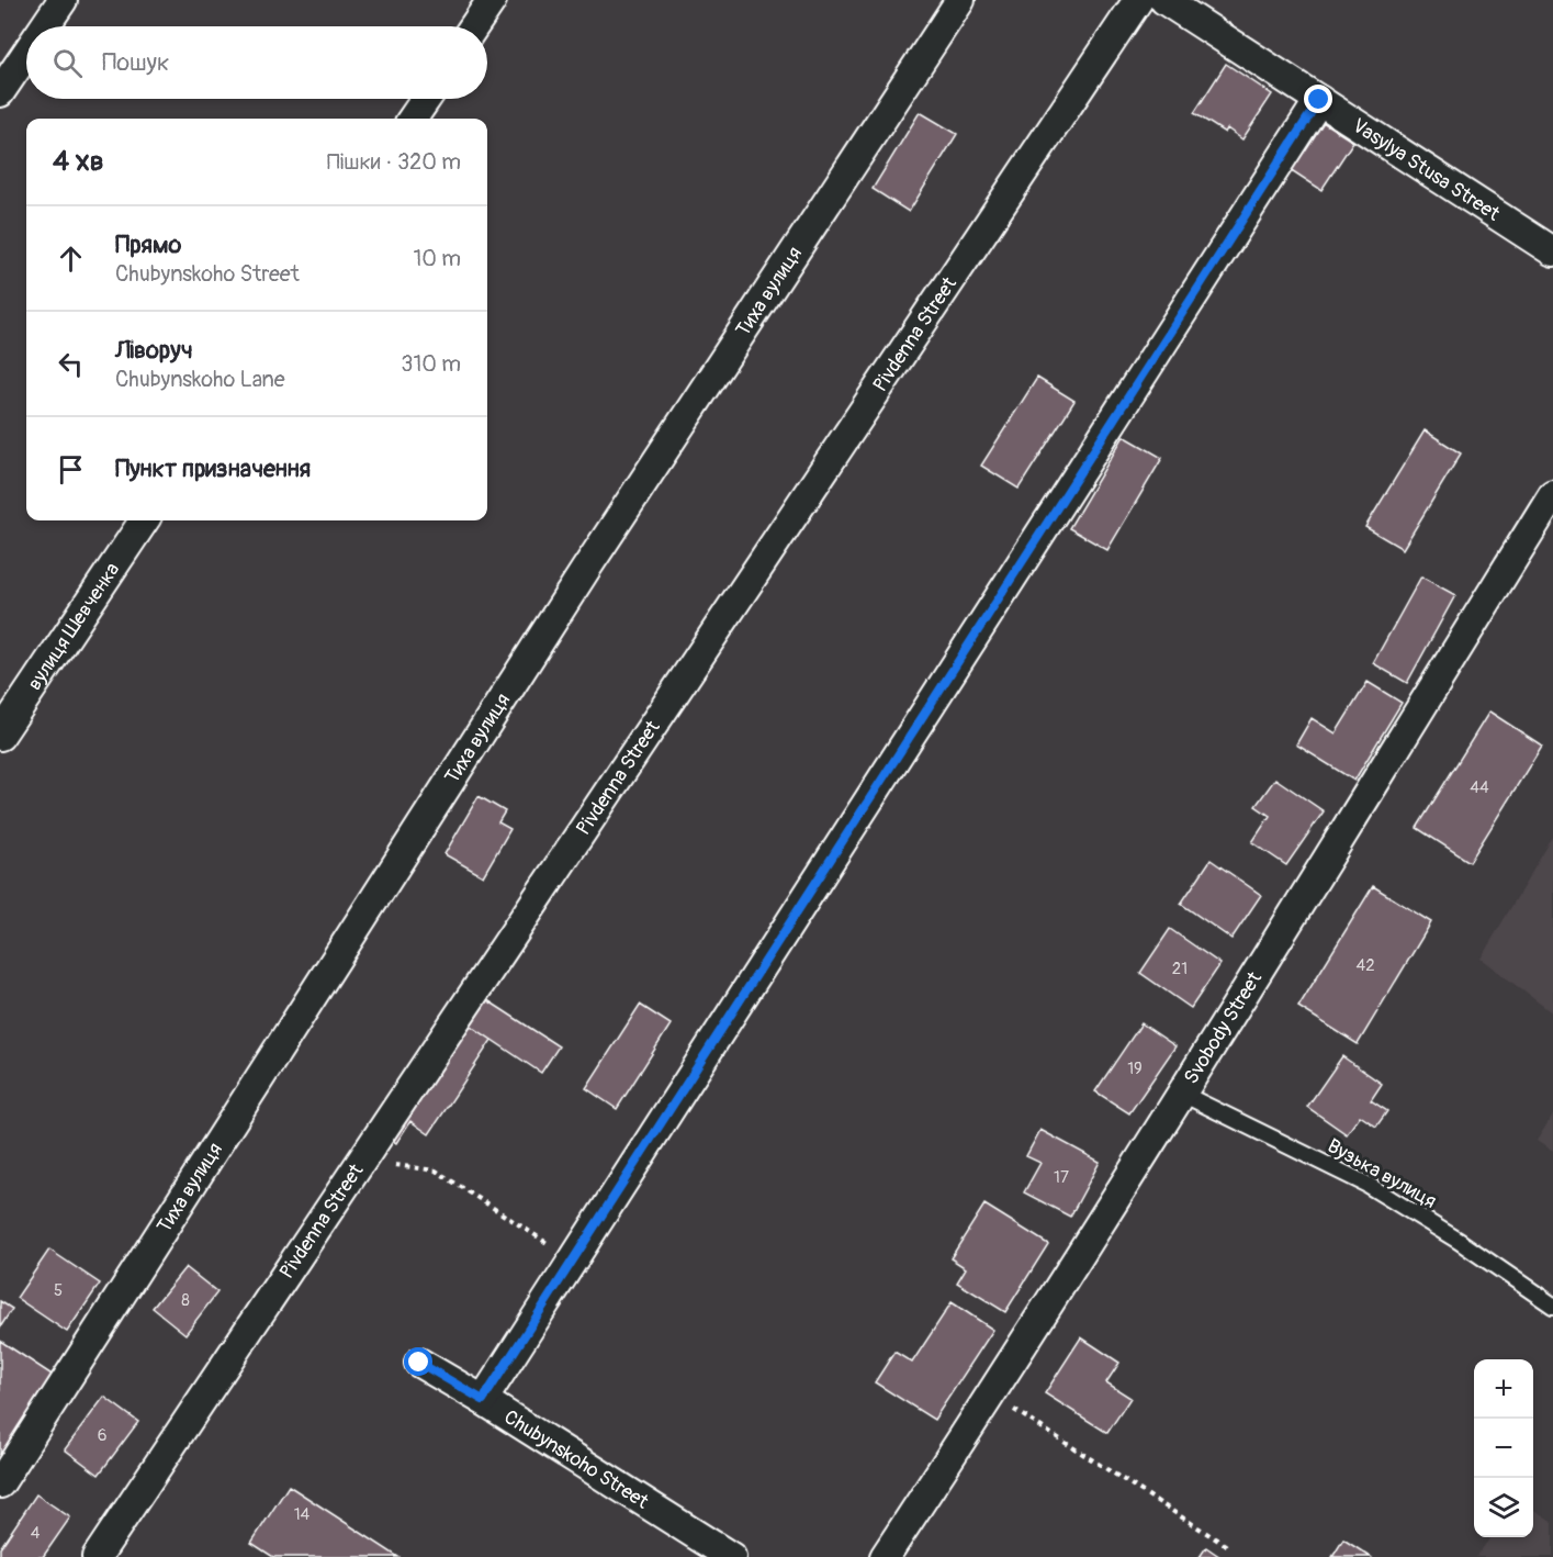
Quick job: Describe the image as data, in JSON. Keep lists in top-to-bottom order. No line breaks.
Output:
{"streets":{"street":["Vasylya Stusa Street","Тиха вулиця","Pivdenna Street","вулиця Шевченка","Svobody Street","Chubynskoho Street"],"lane":["Вузька вулиця"]},"crossings":[["Svobody Street","Вузька вулиця"]],"house_numbers":["44","42","21","19","17","5","8","6","14","4"],"page":{"search":"Пошук","heading":["4 хв","Пішки · 320 m"],"list":[["Прямо","Chubynskoho Street","10 m"],["Ліворуч","Chubynskoho Lane","310 m"],"Пункт призначення"],"map_buttons":["+","−"]}}
